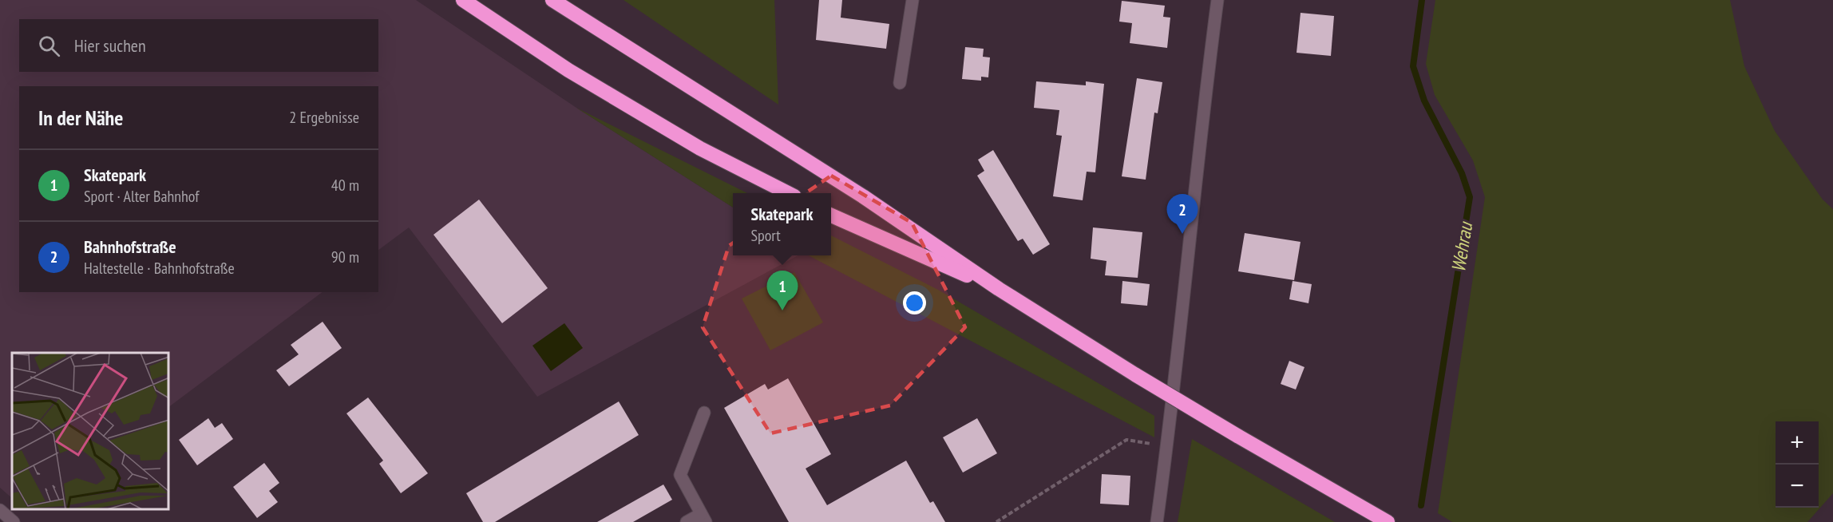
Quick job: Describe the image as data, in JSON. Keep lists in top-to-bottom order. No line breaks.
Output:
{"water":["Wehrau"],"page":{"search":"Hier suchen","heading":["In der Nähe","2 Ergebnisse"],"list":[{"mark":"1","name":"Skatepark","note":"Sport · Alter Bahnhof","value":"40 m"},{"mark":"2","name":"Bahnhofstraße","note":"Haltestelle · Bahnhofstraße","value":"90 m"}],"popup":["Skatepark","Sport"],"pins":["2","1"],"map_buttons":["+","−"]}}
